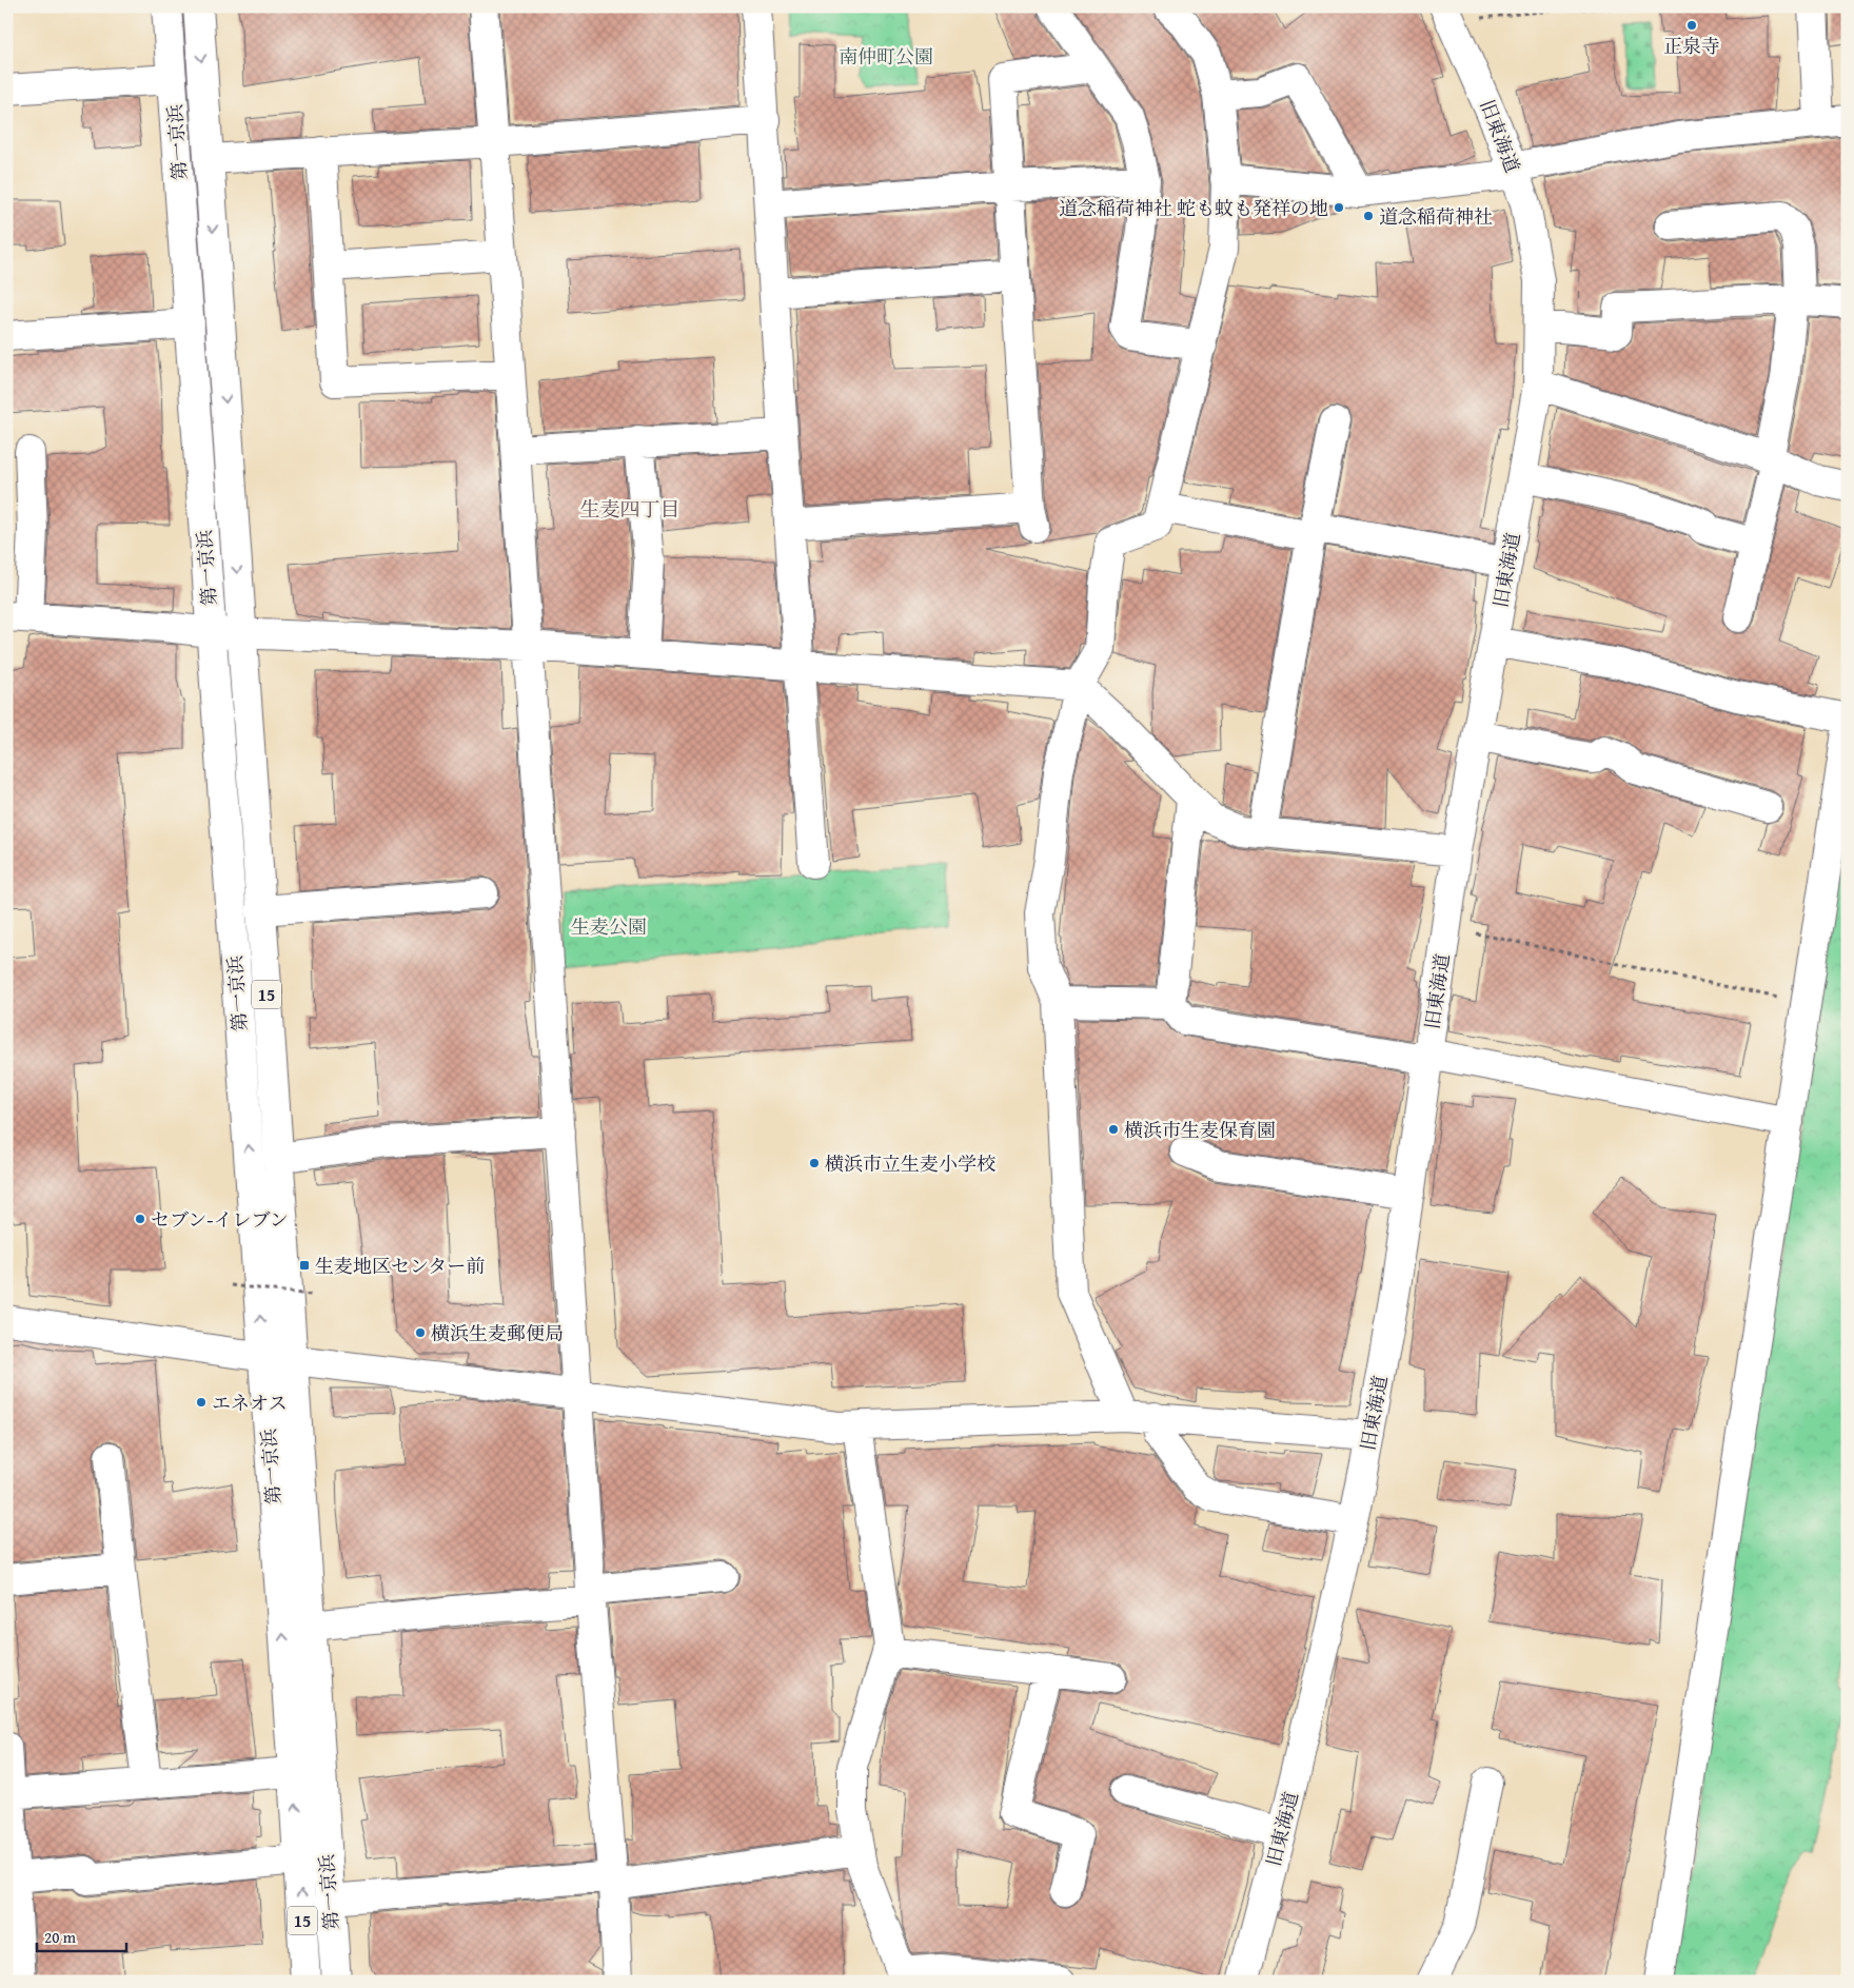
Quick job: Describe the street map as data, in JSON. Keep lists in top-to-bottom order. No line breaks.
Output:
{"streets":{"main road":["旧東海道","第一京浜","15"]},"districts":["生麦四丁目"],"parks":["南仲町公園","生麦公園"],"places":{"other":["正泉寺","道念稲荷神社 蛇も蚊も発祥の地","道念稲荷神社","横浜市生麦保育園","横浜市立生麦小学校","セブン-イレブン","横浜生麦郵便局","エネオス"],"transit":["生麦地区センター前"]},"scale_bar":"20 m"}
